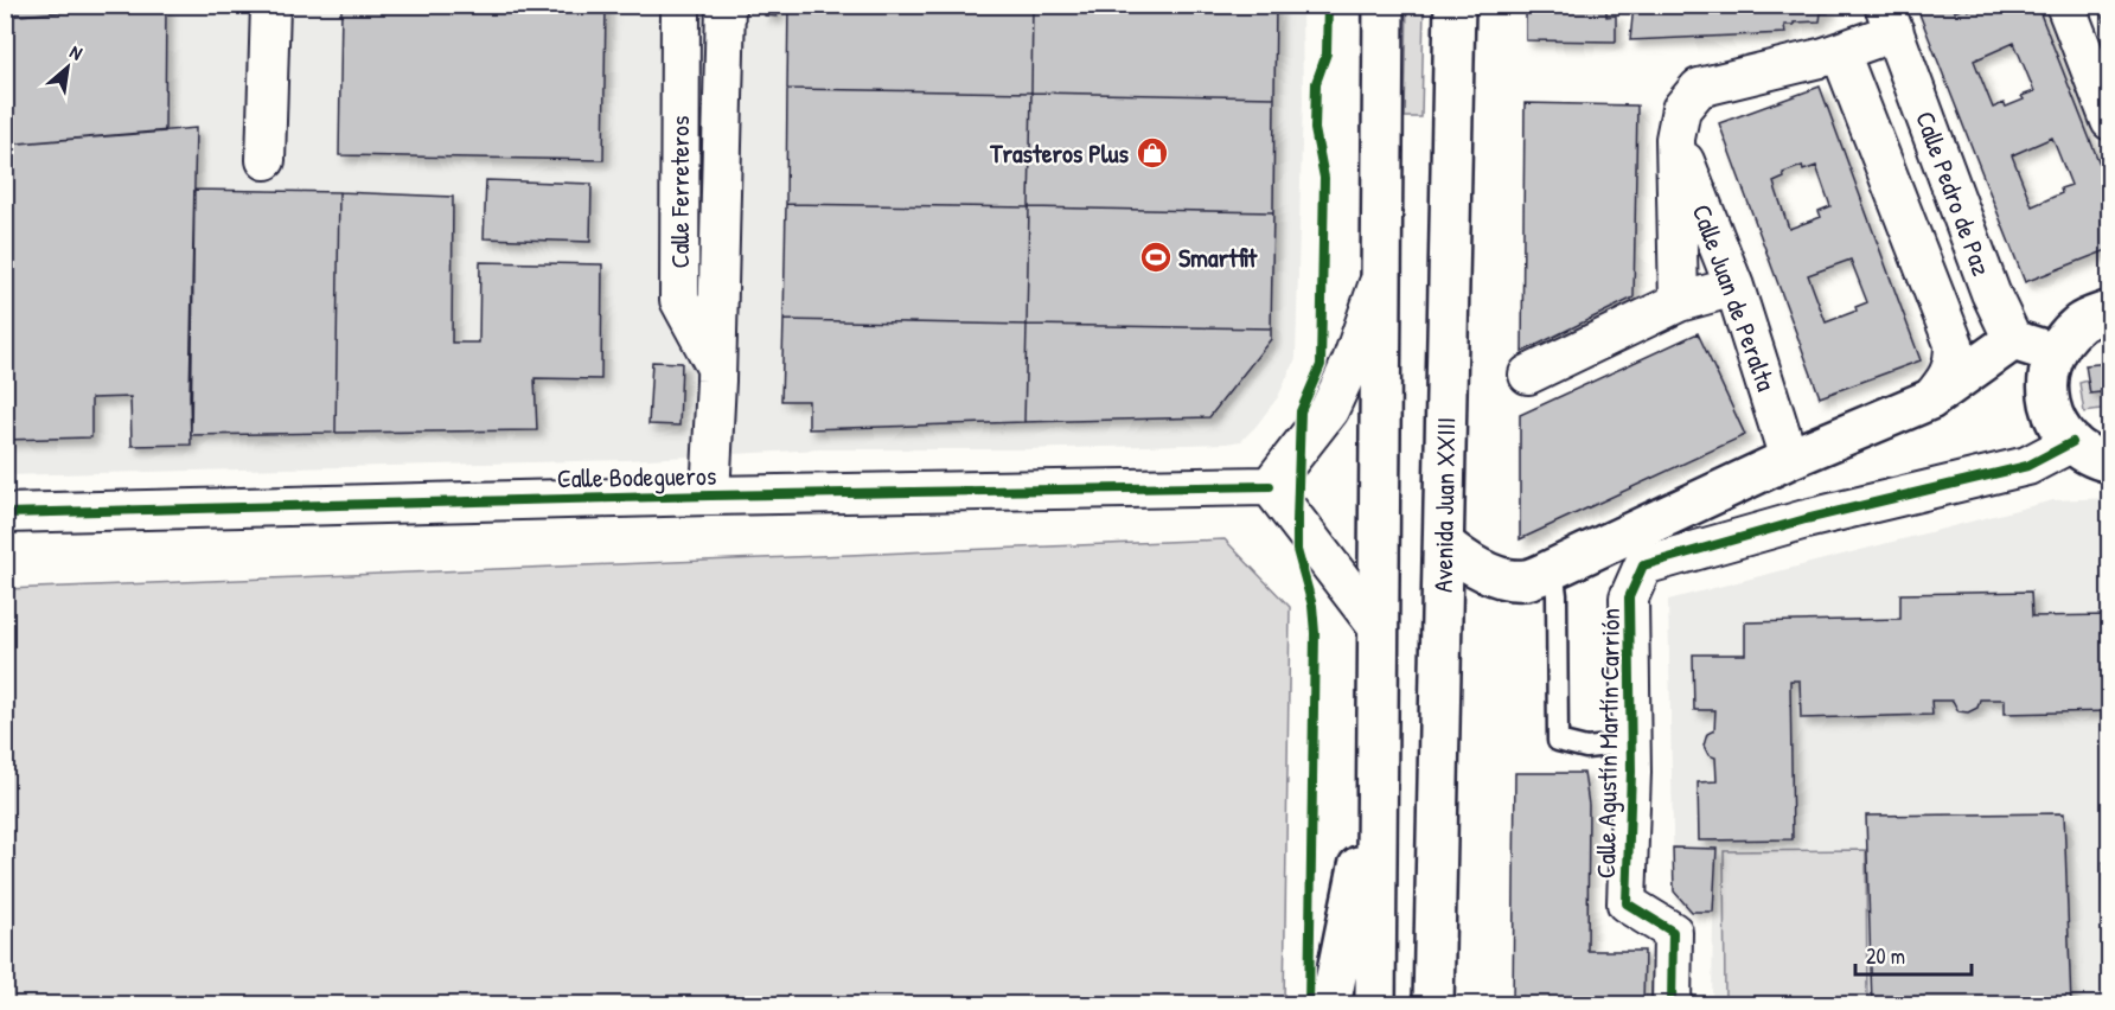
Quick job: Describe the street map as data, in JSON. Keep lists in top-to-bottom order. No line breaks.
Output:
{"streets":{"main road":["Avenida Juan XXIII"],"street":["Calle Ferreteros","Calle Pedro de Paz","Calle Juan de Peralta","Calle Bodegueros","Calle Agustín Martín Carrión"]},"crossings":[["Calle Ferreteros","Calle Bodegueros"],["Calle Pedro de Paz","Calle Juan de Peralta"]],"places":{"shop":["Trasteros Plus"],"sports":["Smartfit"]},"scale_bar":"20 m","north":"top right"}
